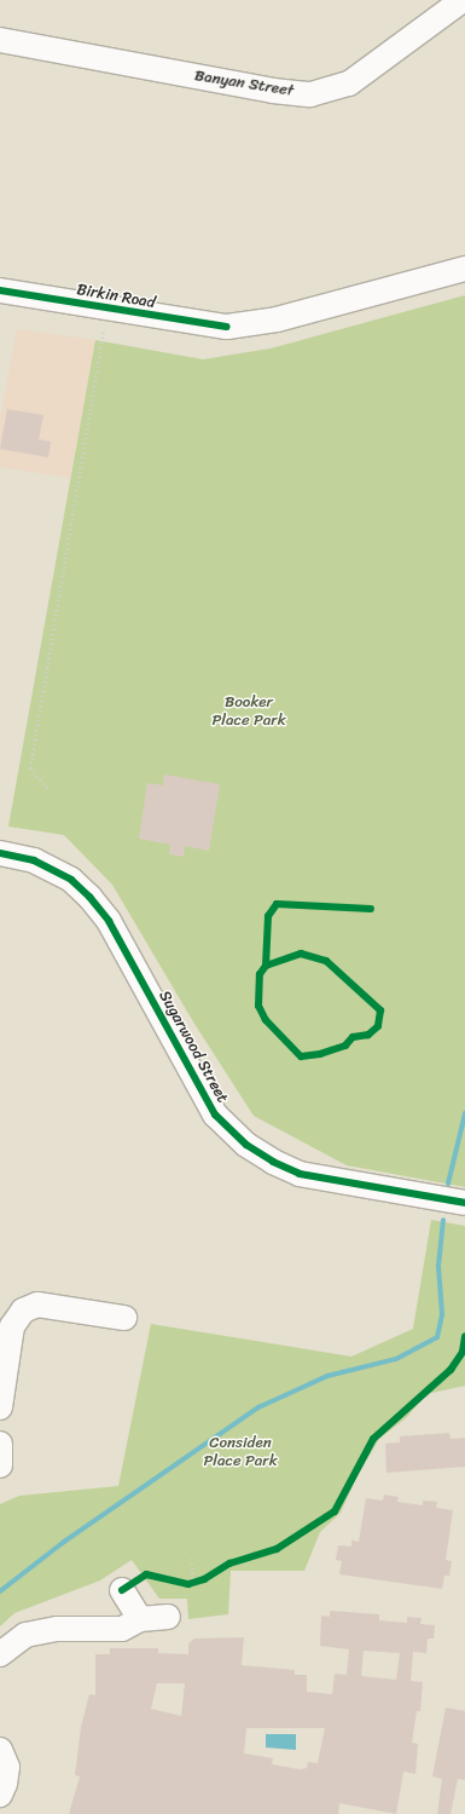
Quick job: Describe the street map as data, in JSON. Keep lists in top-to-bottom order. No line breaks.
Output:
{"streets":{"street":["Banyan Street","Birkin Road","Sugarwood Street"]},"parks":["Booker Place Park","Considen Place Park"]}
